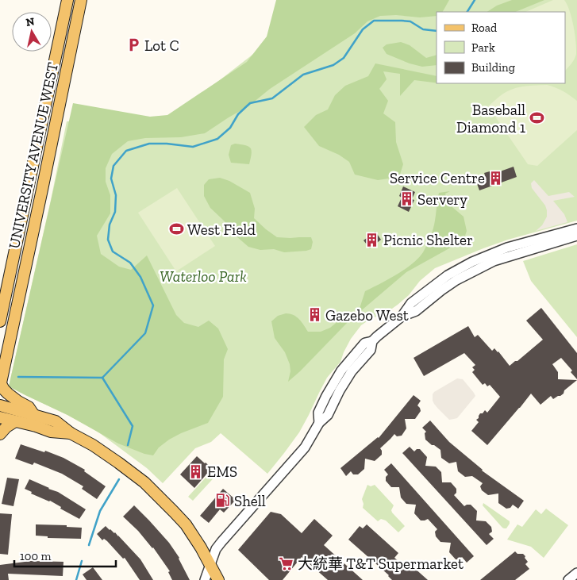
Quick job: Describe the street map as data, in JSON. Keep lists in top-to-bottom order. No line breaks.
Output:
{"streets":{"main road":["UNIVERSITY AVENUE WEST"]},"parks":["Waterloo Park"],"places":{"parking":["Lot C"],"sports":["Baseball Diamond 1","West Field"],"building":["Service Centre","Servery","Picnic Shelter","Gazebo West","EMS"],"fuel station":["Shell"],"supermarket":["大統華 T&T Supermarket"]},"legend":["Road","Park","Building"],"scale_bar":"100 m","north":"top"}
